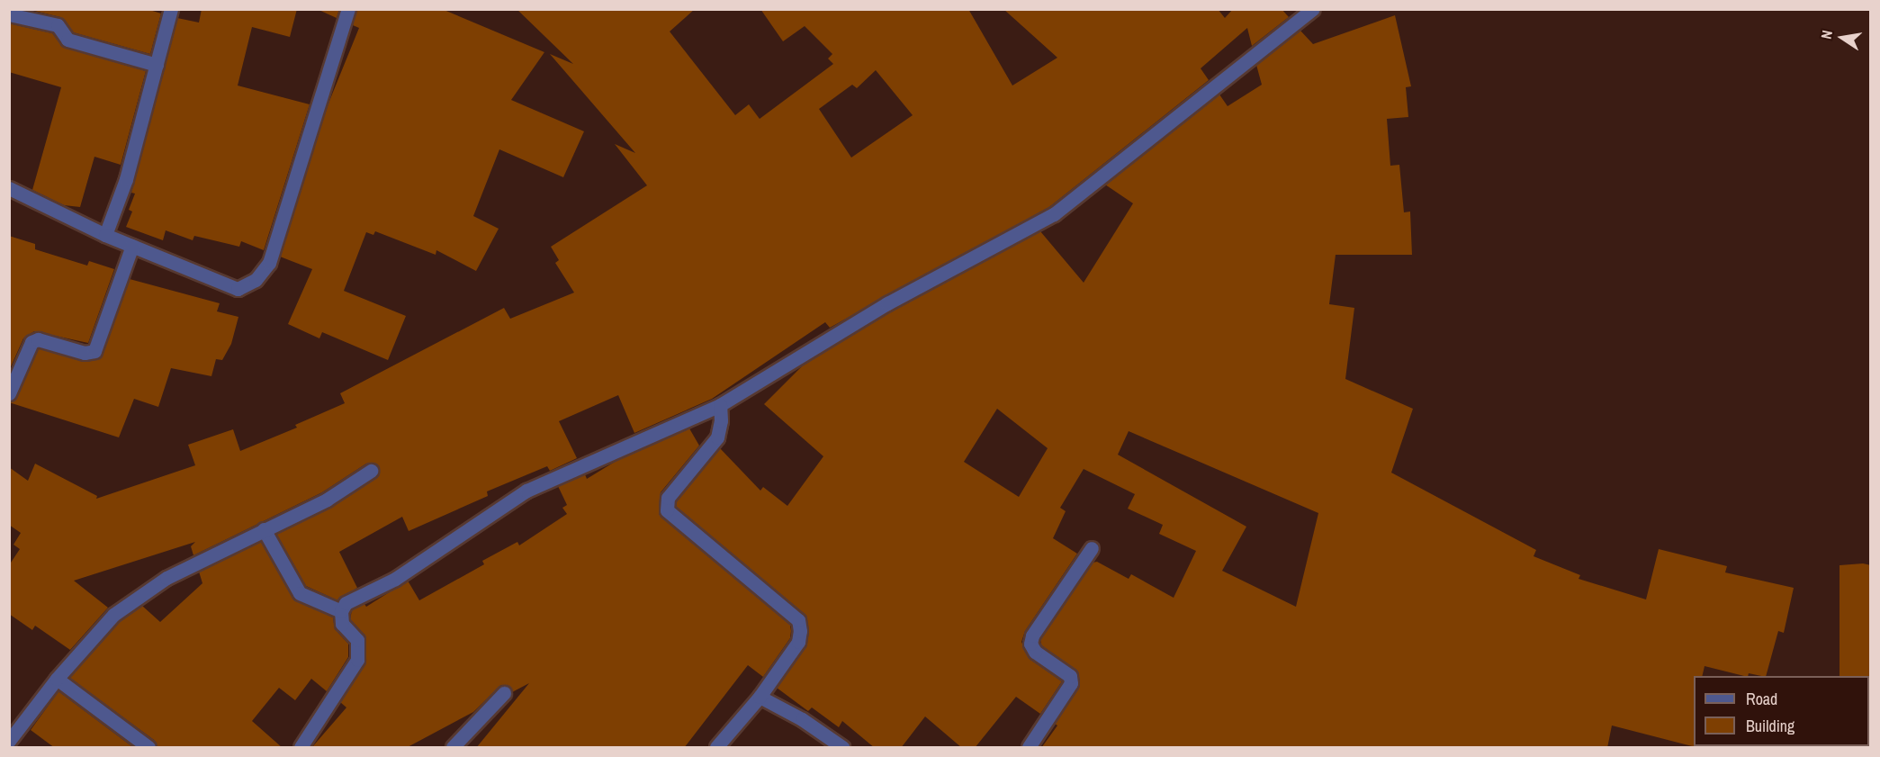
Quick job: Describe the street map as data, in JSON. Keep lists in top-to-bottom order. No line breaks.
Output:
{"legend":["Road","Building"],"north":"left"}
